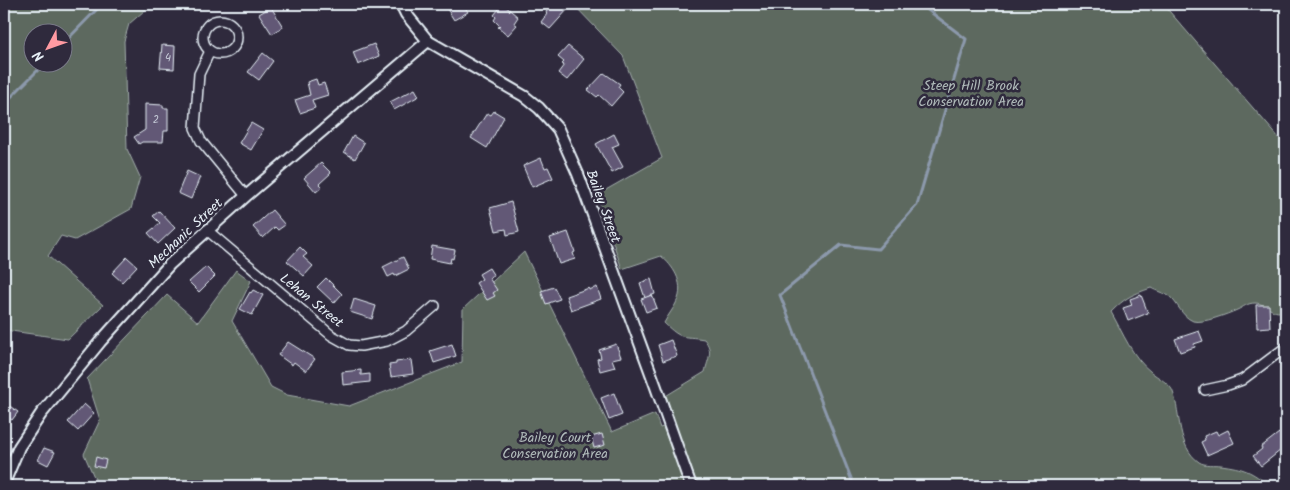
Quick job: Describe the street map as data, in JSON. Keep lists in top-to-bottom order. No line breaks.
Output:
{"streets":{"street":["Bailey Street","Mechanic Street","Lehan Street"]},"crossings":[["Bailey Street","Mechanic Street"],["Mechanic Street","Lehan Street"]],"parks":["Steep Hill Brook Conservation Area","Bailey Court Conservation Area"],"house_numbers":["4","2"],"north":"bottom left"}
